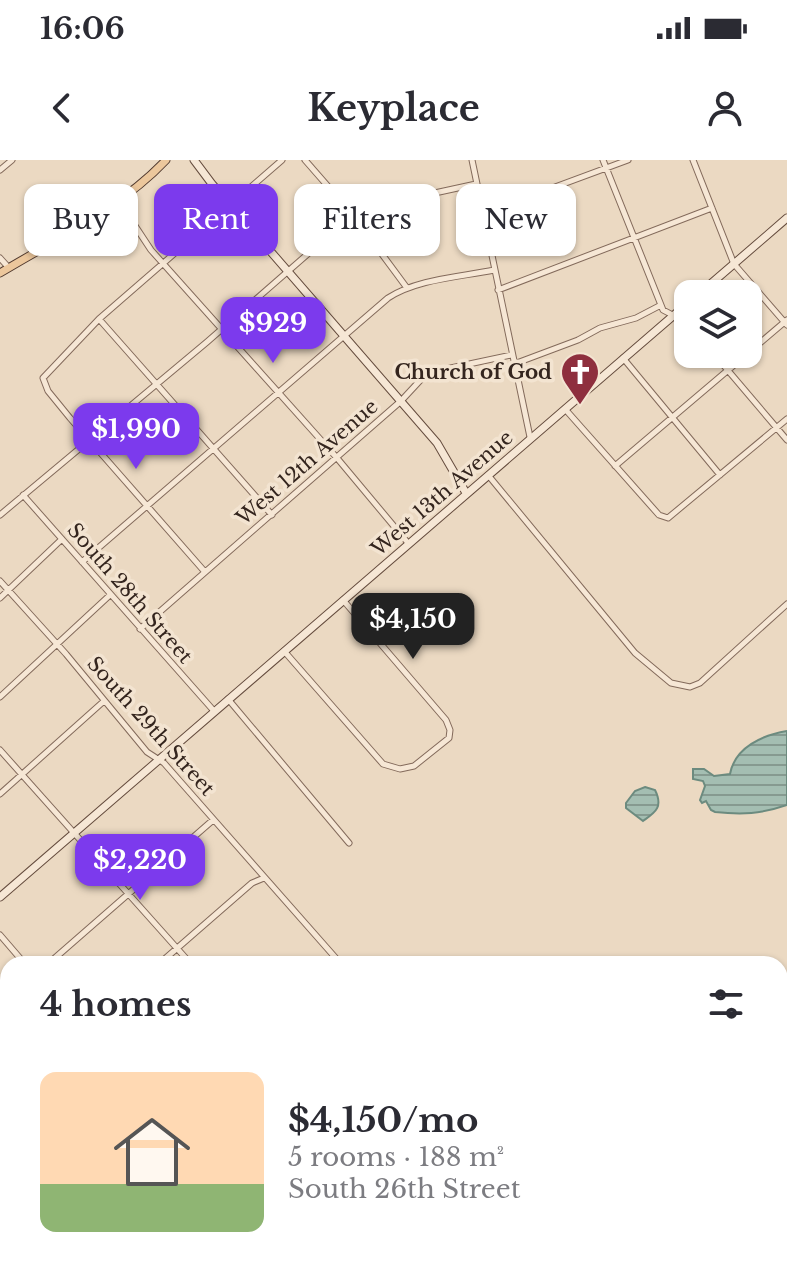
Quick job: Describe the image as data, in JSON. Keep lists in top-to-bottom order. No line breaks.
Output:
{"streets":{"street":["West 12th Avenue","West 13th Avenue","South 28th Street","South 29th Street"]},"crossings":[["West 12th Avenue","South 28th Street"],["West 13th Avenue","South 28th Street"],["West 13th Avenue","South 29th Street"]],"places":{"church":["Church of God"]},"page":{"status":"16:06","header":"Keyplace","chip":["Buy","Rent","Filters","New"],"price":["$929","$1,990","$4,150","$2,220"],"heading":"4 homes","list":[{"name":"$4,150/mo","note":"5 rooms · 188 m² · South 26th Street"}]}}
